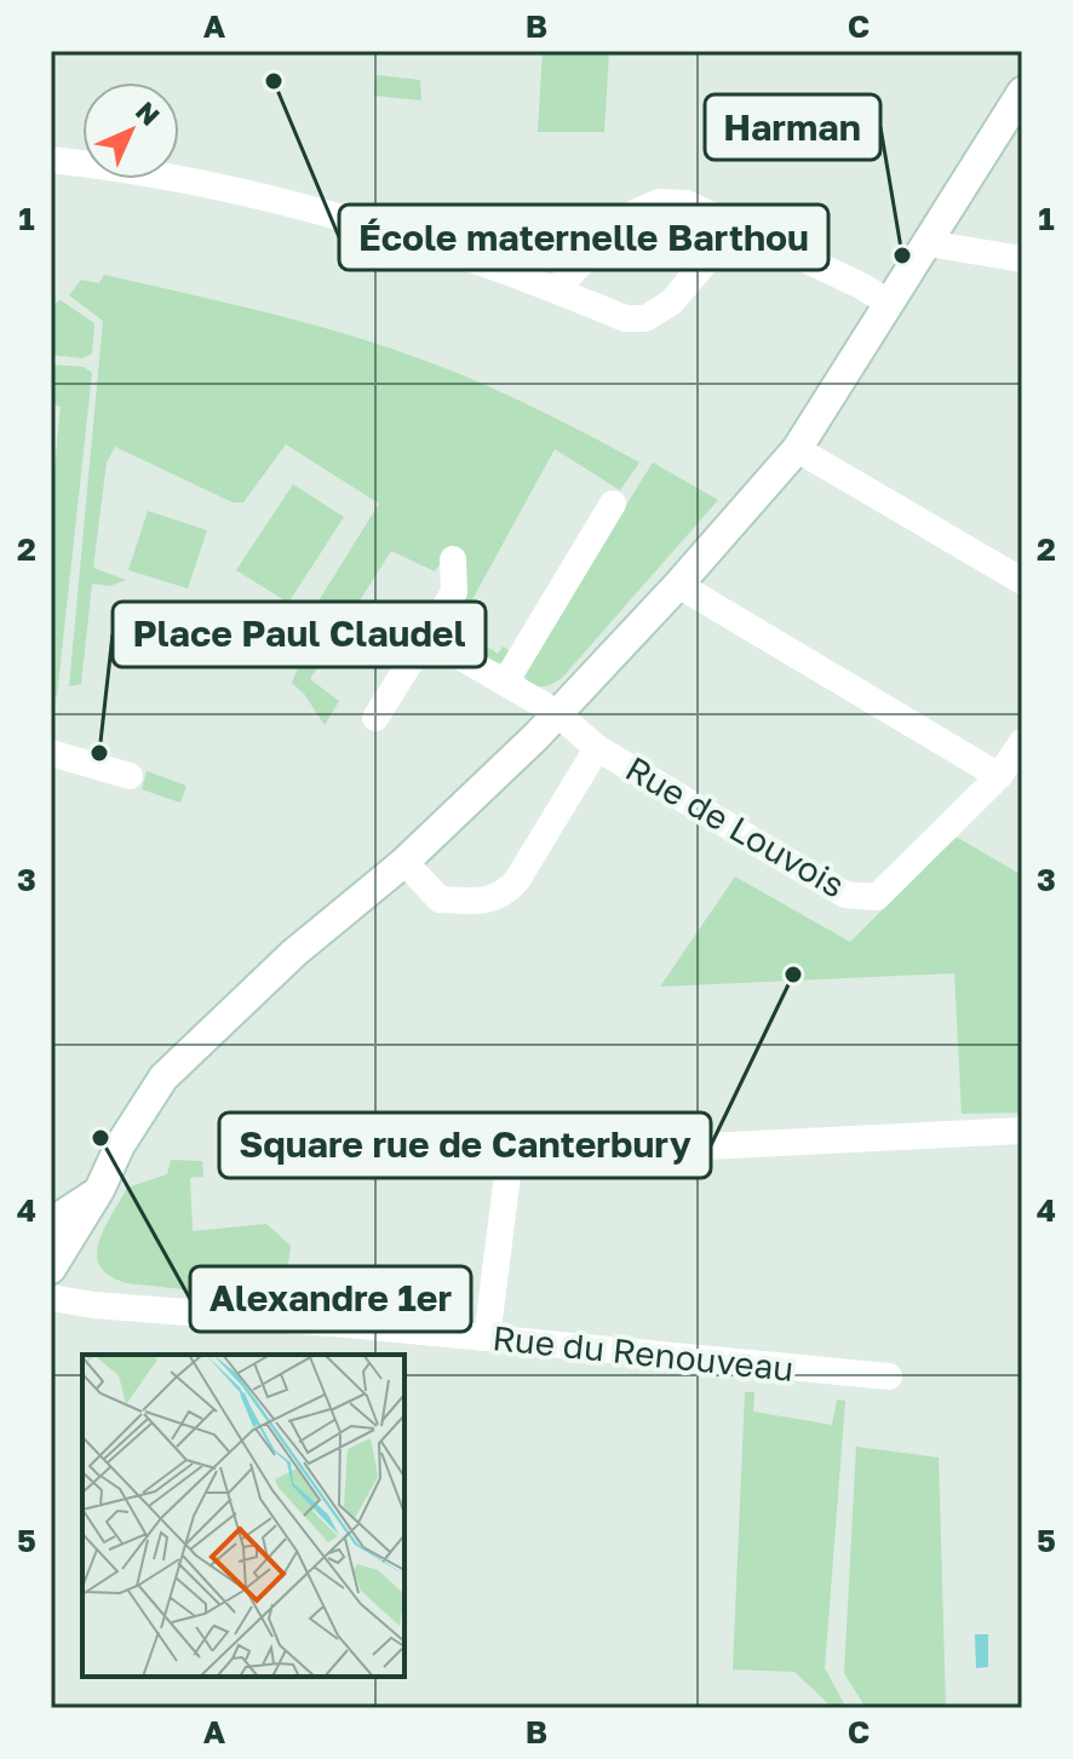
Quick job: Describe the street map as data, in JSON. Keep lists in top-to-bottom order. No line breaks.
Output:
{"streets":{"street":["Rue de Louvois","Rue du Renouveau"]},"places":["École maternelle Barthou","Harman","Place Paul Claudel","Square rue de Canterbury","Alexandre 1er"],"north":"top right","grid":{"columns":["A","B","C"],"rows":["1","2","3","4","5"]}}
